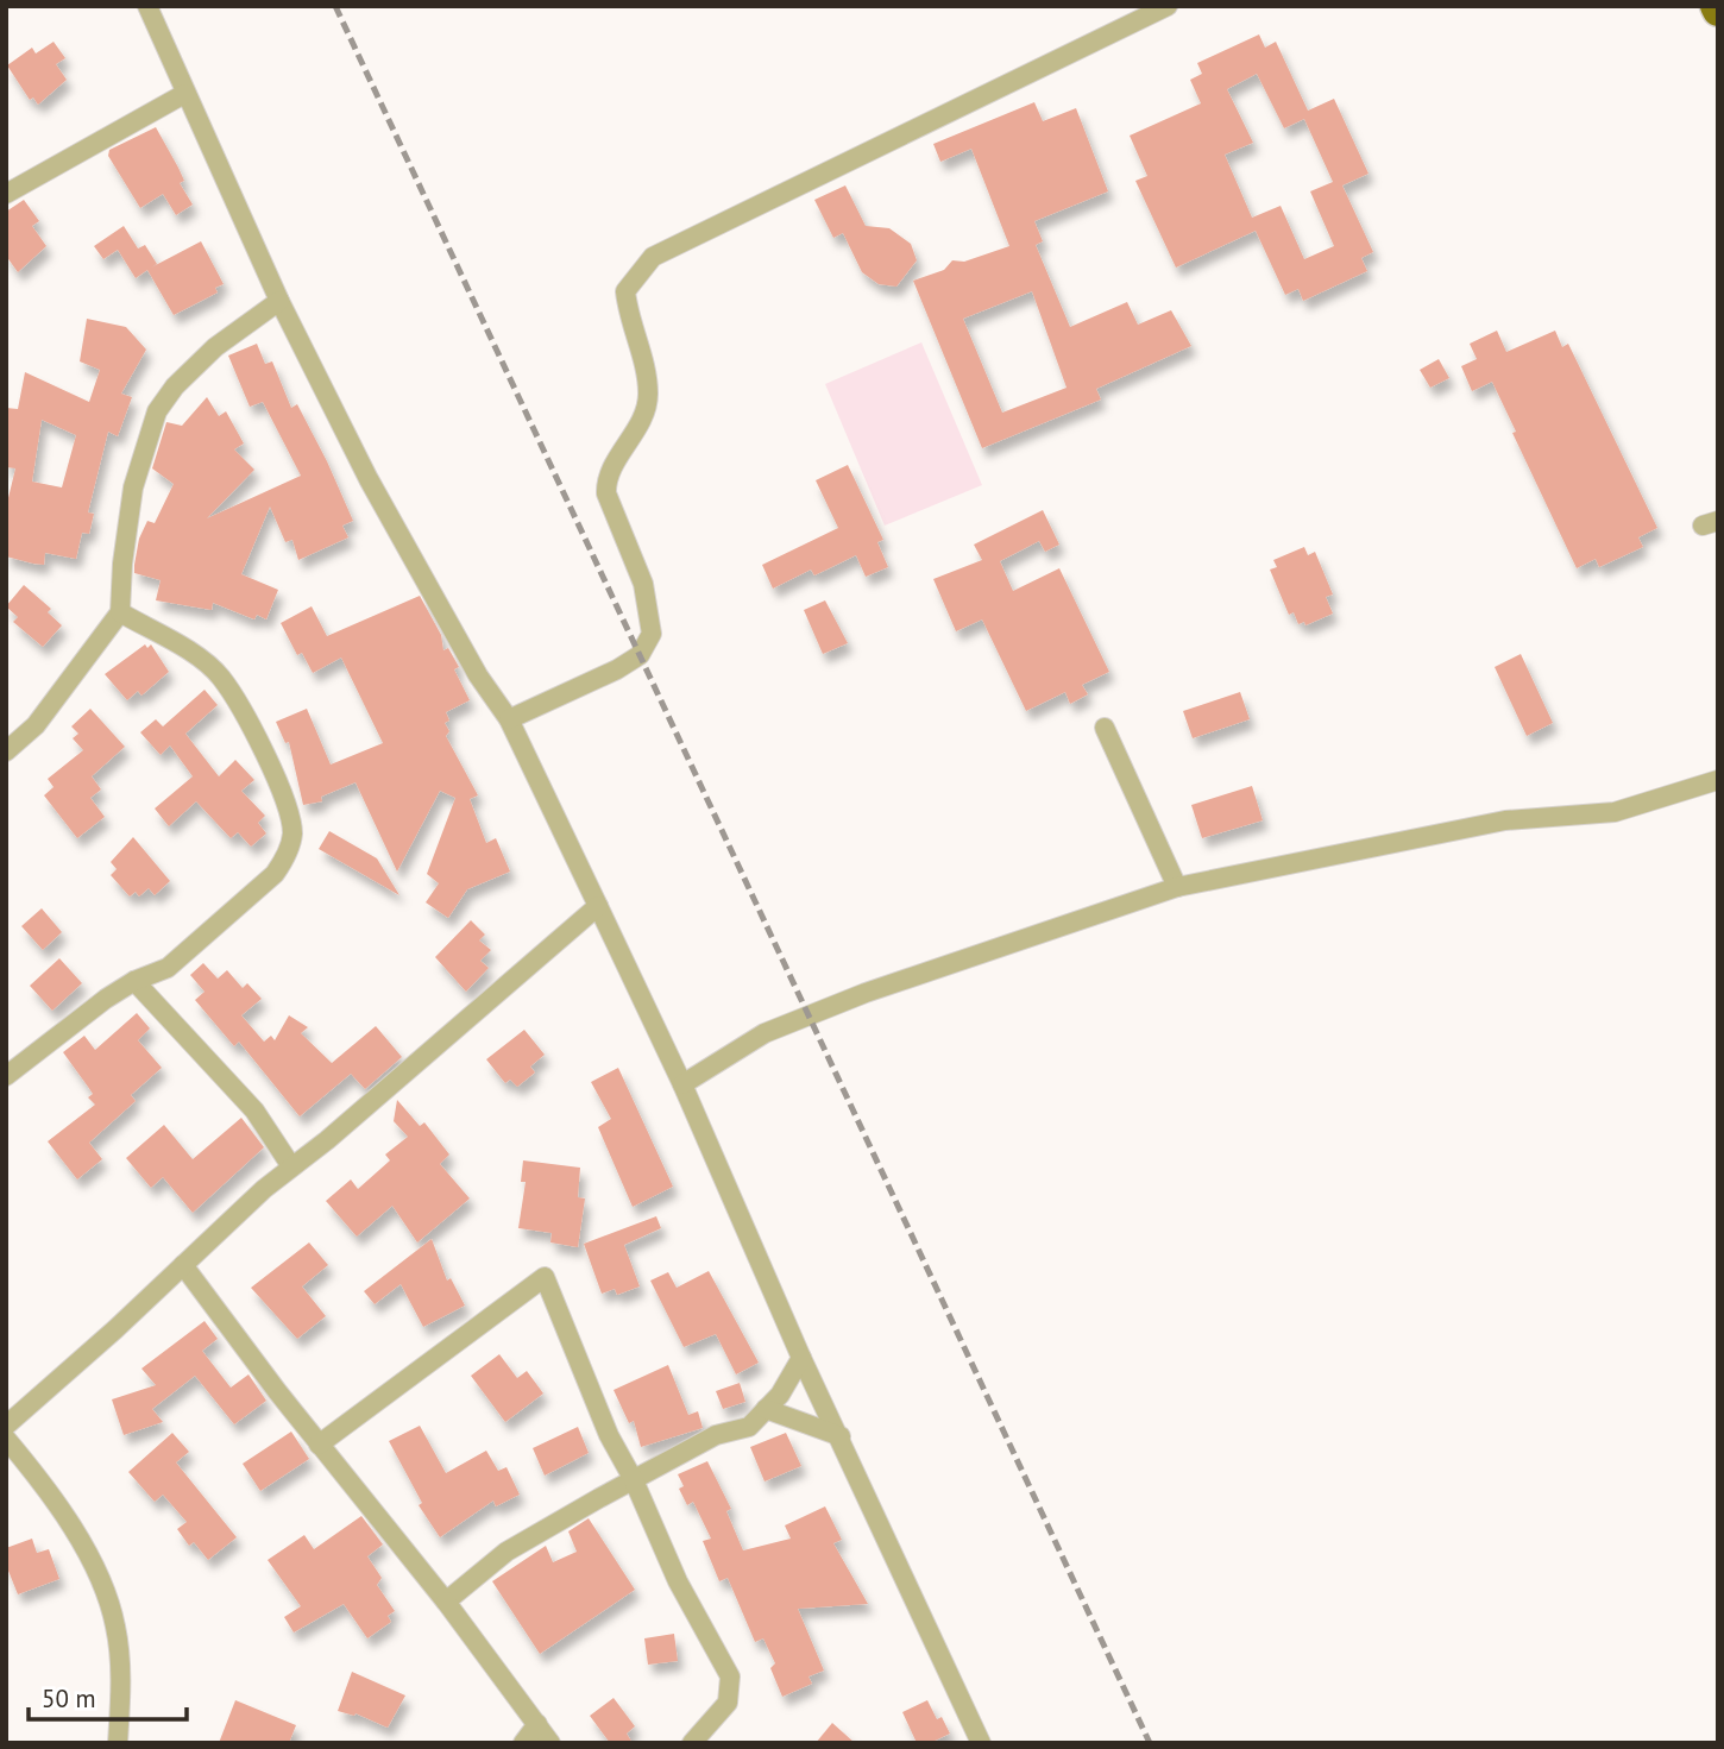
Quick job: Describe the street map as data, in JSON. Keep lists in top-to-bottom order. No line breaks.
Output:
{"scale_bar":"50 m"}
